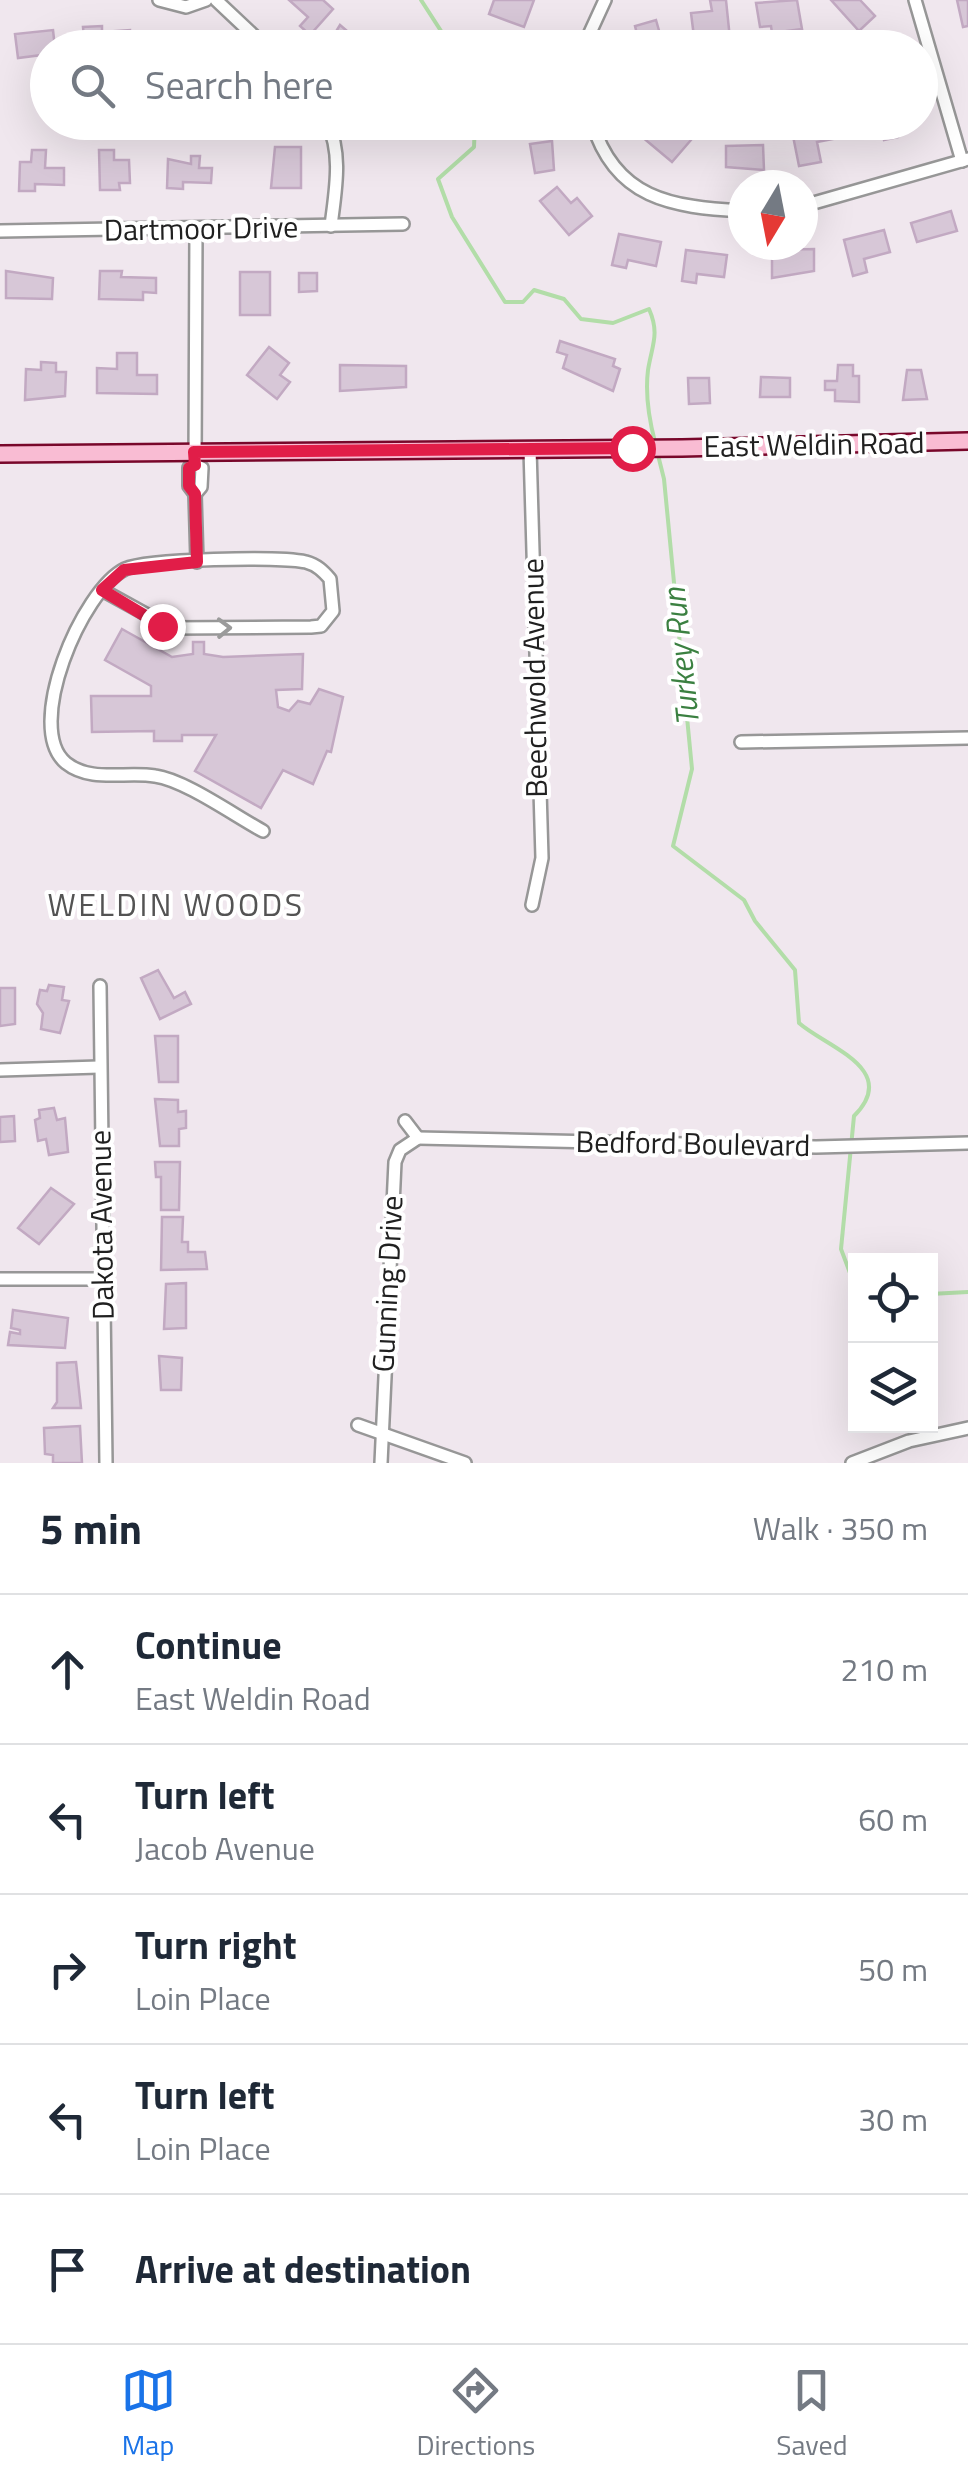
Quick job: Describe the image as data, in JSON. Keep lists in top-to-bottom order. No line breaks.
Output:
{"streets":{"street":["Dartmoor Drive","East Weldin Road","Beechwold Avenue","Bedford Boulevard","Dakota Avenue","Gunning Drive"]},"crossings":[["East Weldin Road","Beechwold Avenue"],["Bedford Boulevard","Gunning Drive"]],"districts":["WELDIN WOODS"],"water":["Turkey Run"],"north":"bottom","page":{"search":"Search here","heading":["5 min","Walk · 350 m"],"list":[["Continue","East Weldin Road","210 m"],["Turn left","Jacob Avenue","60 m"],["Turn right","Loin Place","50 m"],["Turn left","Loin Place","30 m"],"Arrive at destination"],"nav":["Map","Directions","Saved"]}}
